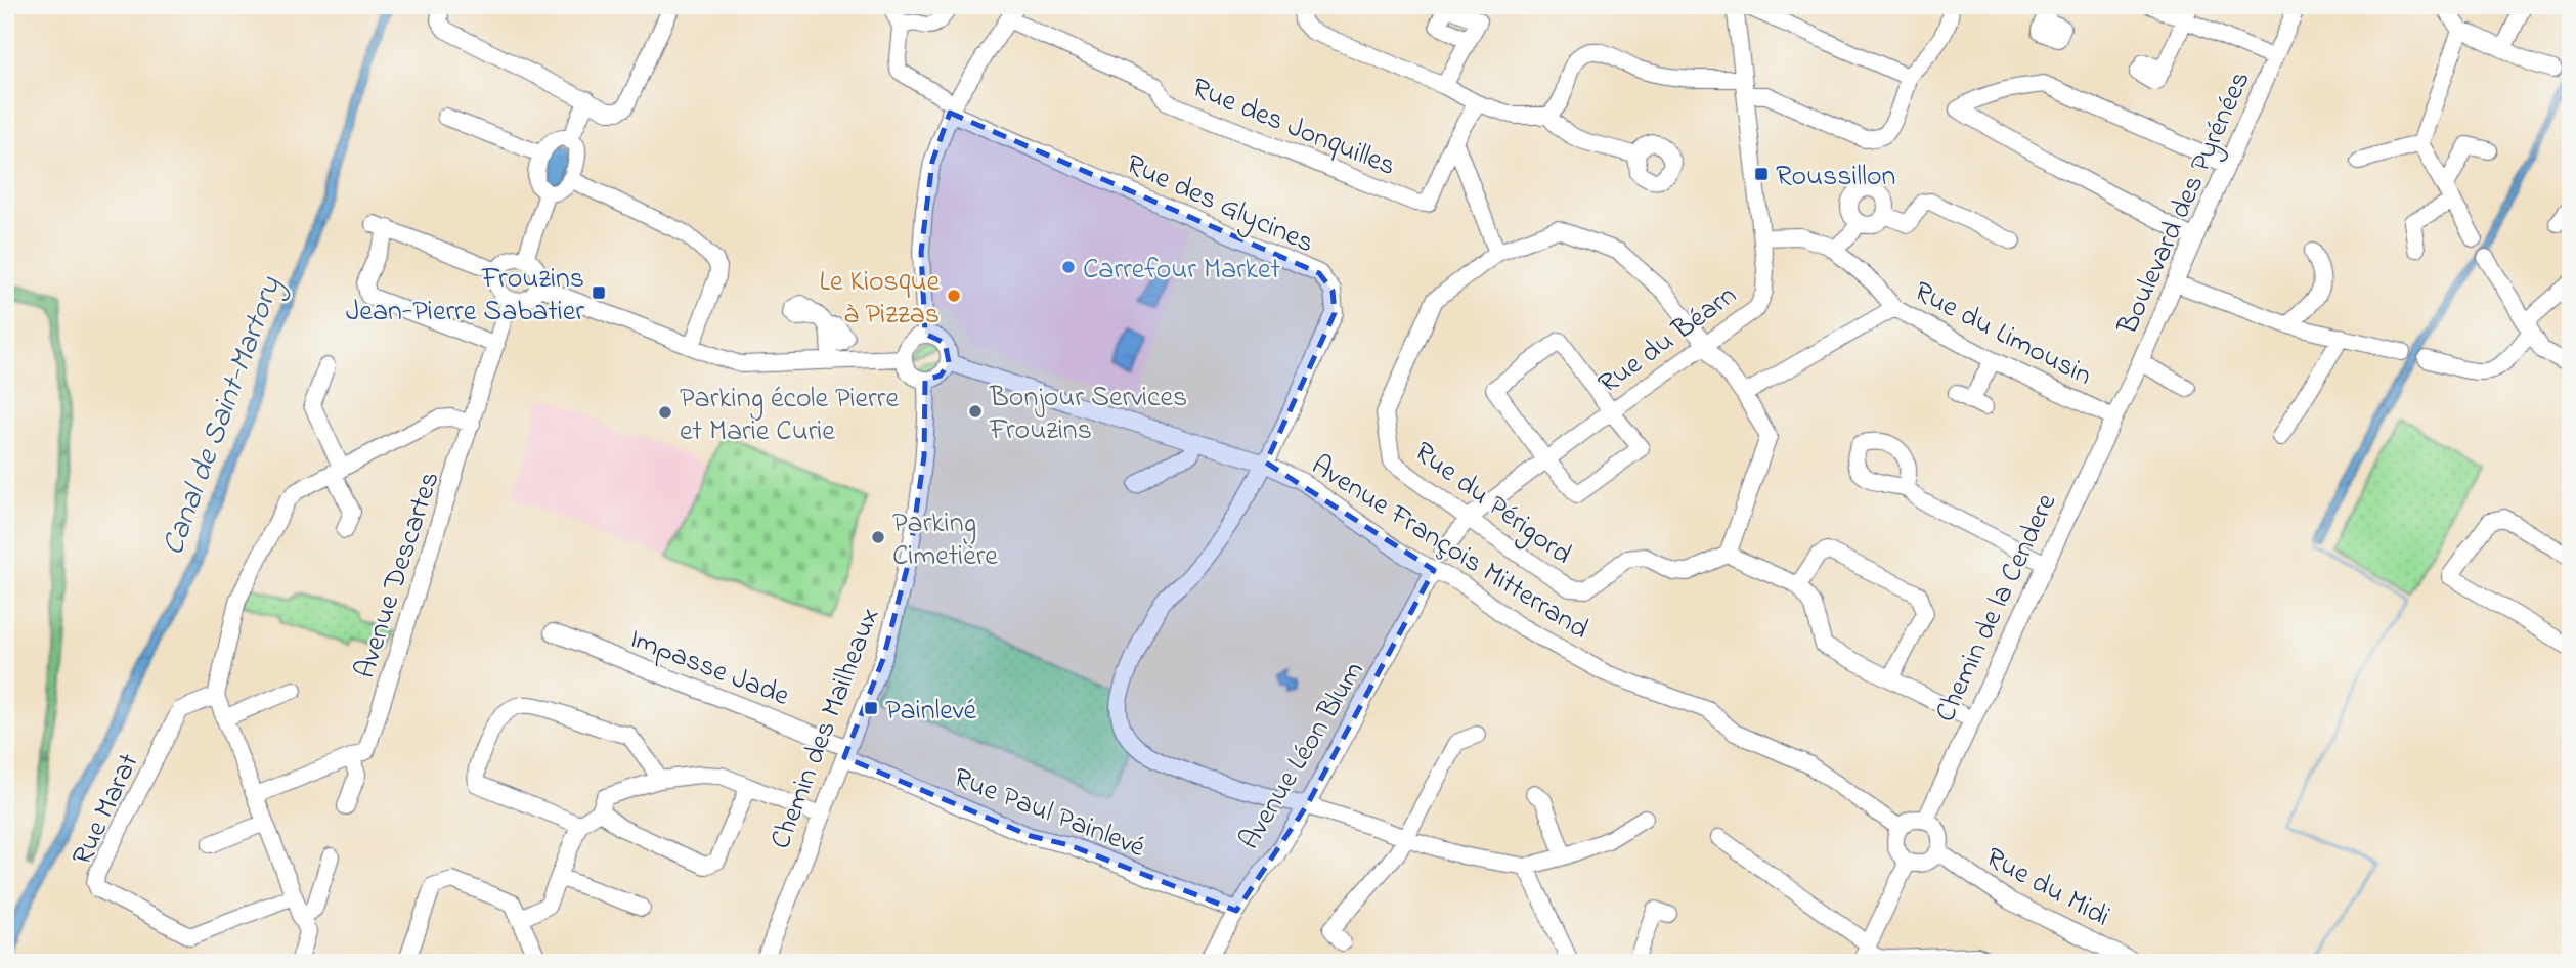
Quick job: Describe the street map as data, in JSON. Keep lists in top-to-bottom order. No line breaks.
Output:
{"streets":{"street":["Rue des Jonquilles","Rue des Glycines","Boulevard des Pyrénées","Rue du Limousin","Rue du Béarn","Rue du Périgord","Avenue François Mitterrand","Avenue Descartes","Chemin de la Cendere","Impasse Jade","Chemin des Mailheaux","Avenue Léon Blum","Rue Marat","Rue Paul Painlevé","Rue du Midi"]},"crossings":[["Rue des Glycines","Avenue François Mitterrand"],["Rue des Glycines","Avenue Léon Blum"],["Boulevard des Pyrénées","Rue du Limousin"],["Boulevard des Pyrénées","Chemin de la Cendere"],["Rue du Limousin","Rue du Béarn"],["Rue du Limousin","Chemin de la Cendere"],["Rue du Béarn","Rue du Périgord"],["Avenue François Mitterrand","Chemin de la Cendere"],["Avenue François Mitterrand","Chemin des Mailheaux"],["Avenue François Mitterrand","Avenue Léon Blum"],["Avenue François Mitterrand","Rue du Midi"],["Chemin de la Cendere","Rue du Midi"],["Impasse Jade","Chemin des Mailheaux"],["Impasse Jade","Rue Paul Painlevé"],["Chemin des Mailheaux","Rue Paul Painlevé"],["Avenue Léon Blum","Rue Paul Painlevé"]],"water":["Canal de Saint-Martory"],"places":{"transit":["Roussillon","Frouzins Jean-Pierre Sabatier","Painlevé"],"other":["Carrefour Market","Le Kiosque à Pizzas","Bonjour Services Frouzins","Parking école Pierre et Marie Curie","Parking Cimetière"]}}
